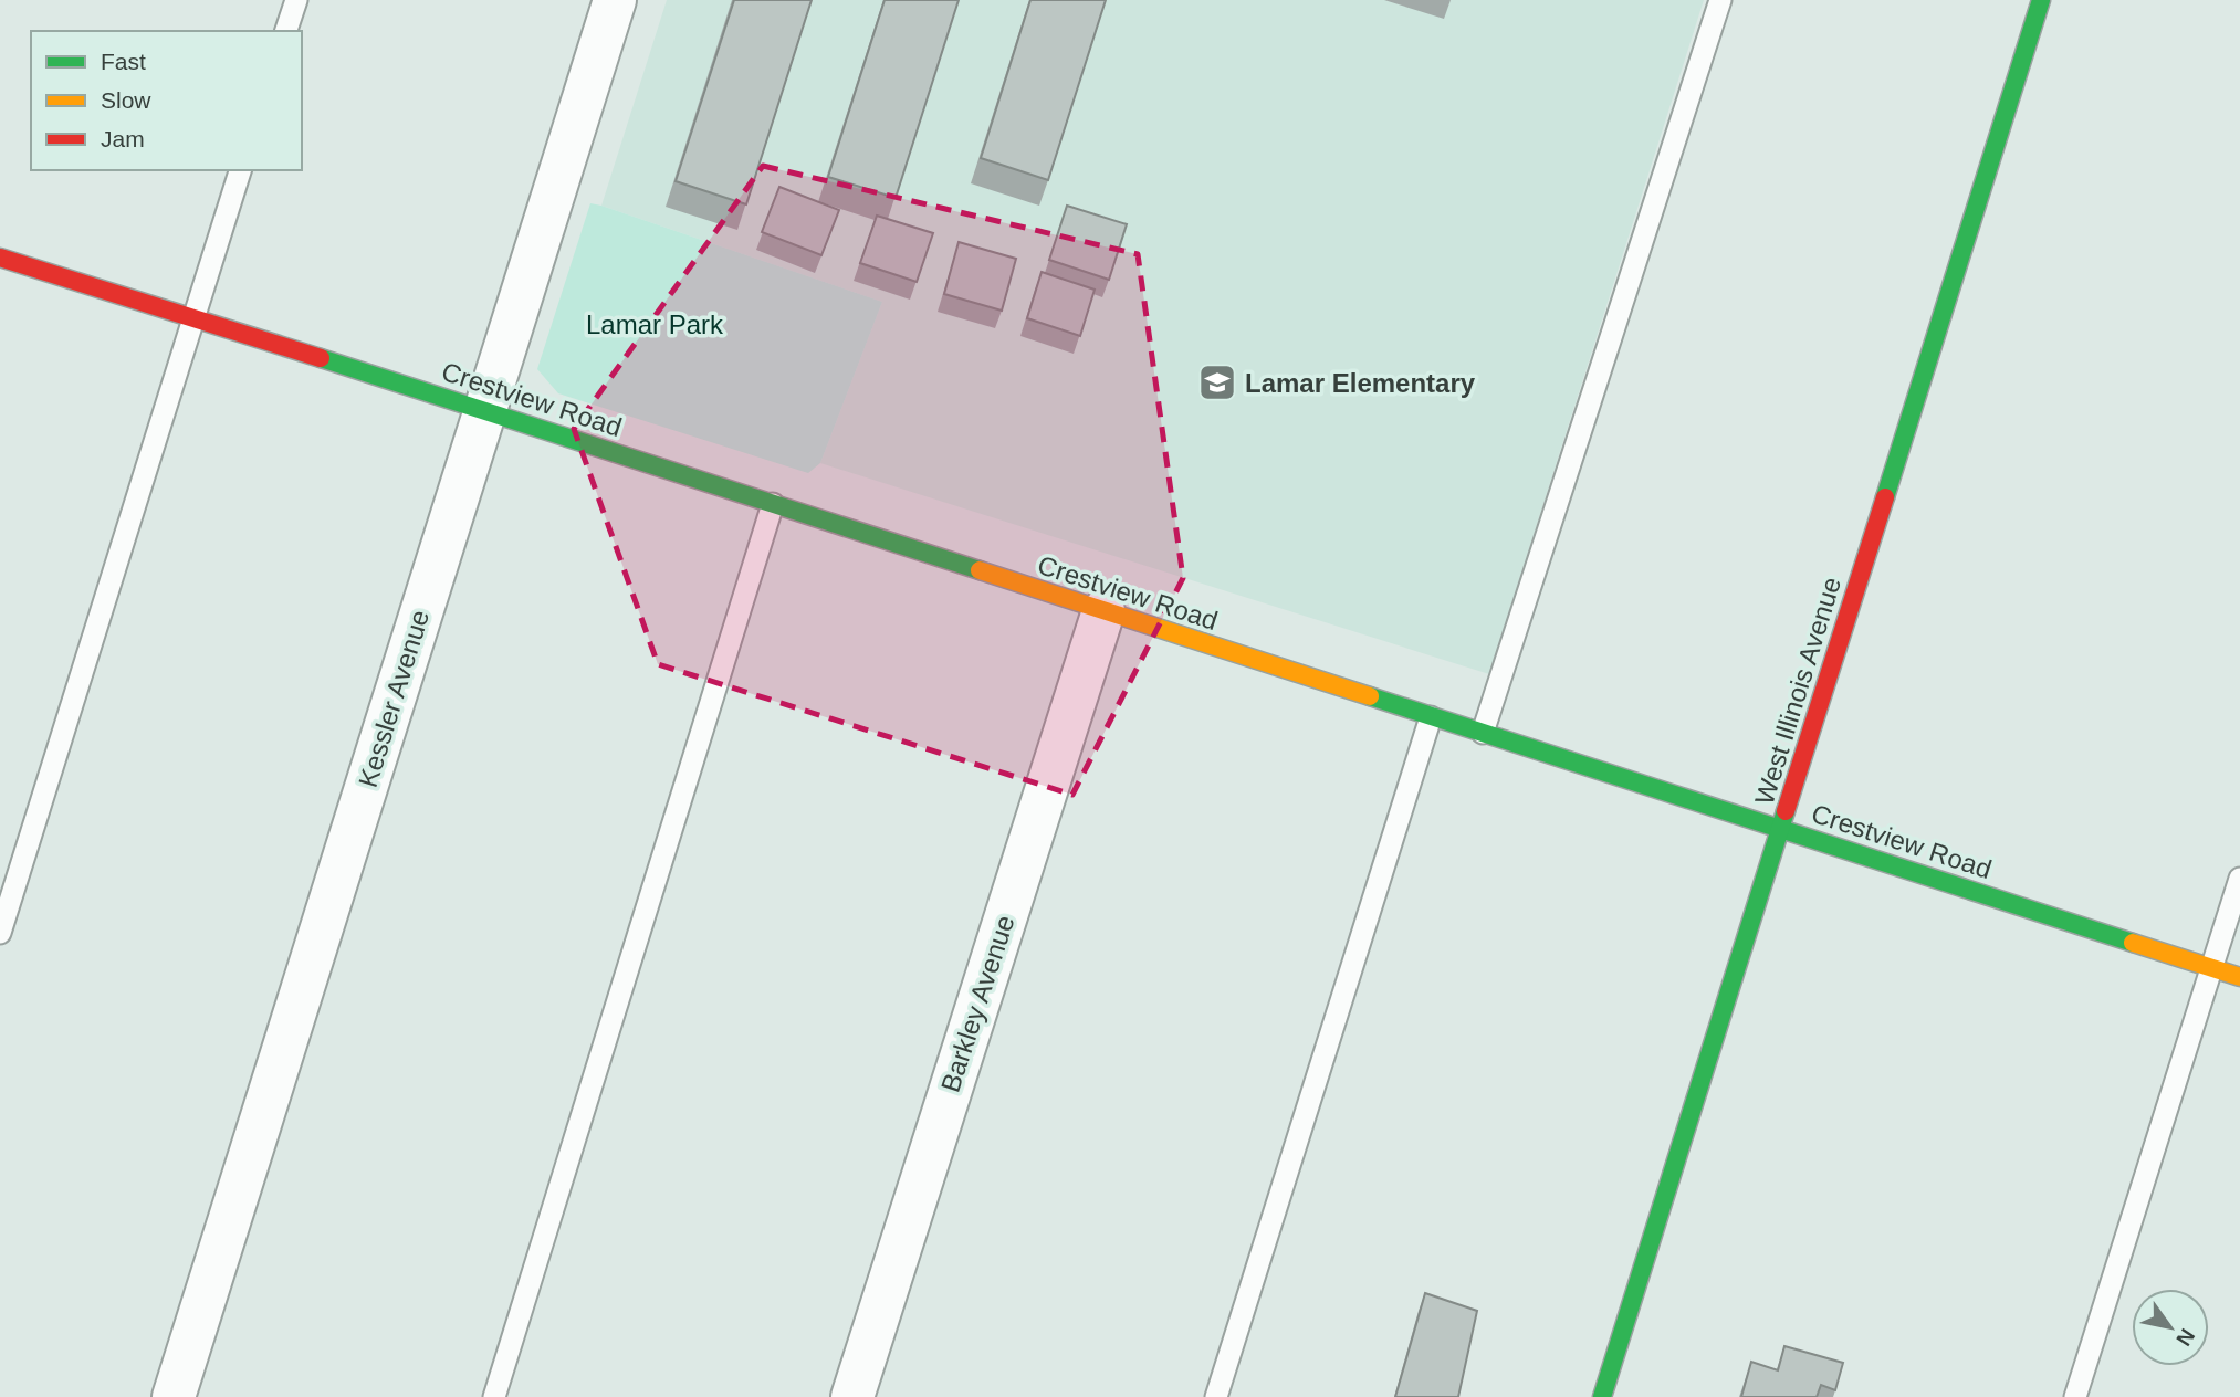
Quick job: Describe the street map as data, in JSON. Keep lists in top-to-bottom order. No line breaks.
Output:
{"streets":{"street":["Crestview Road","West Illinois Avenue","Kessler Avenue","Barkley Avenue"]},"crossings":[["Crestview Road","West Illinois Avenue"],["Crestview Road","Kessler Avenue"],["Crestview Road","Barkley Avenue"]],"parks":["Lamar Park"],"places":{"school or university":["Lamar Elementary"]},"legend":["Fast","Slow","Jam"],"north":"bottom right"}
